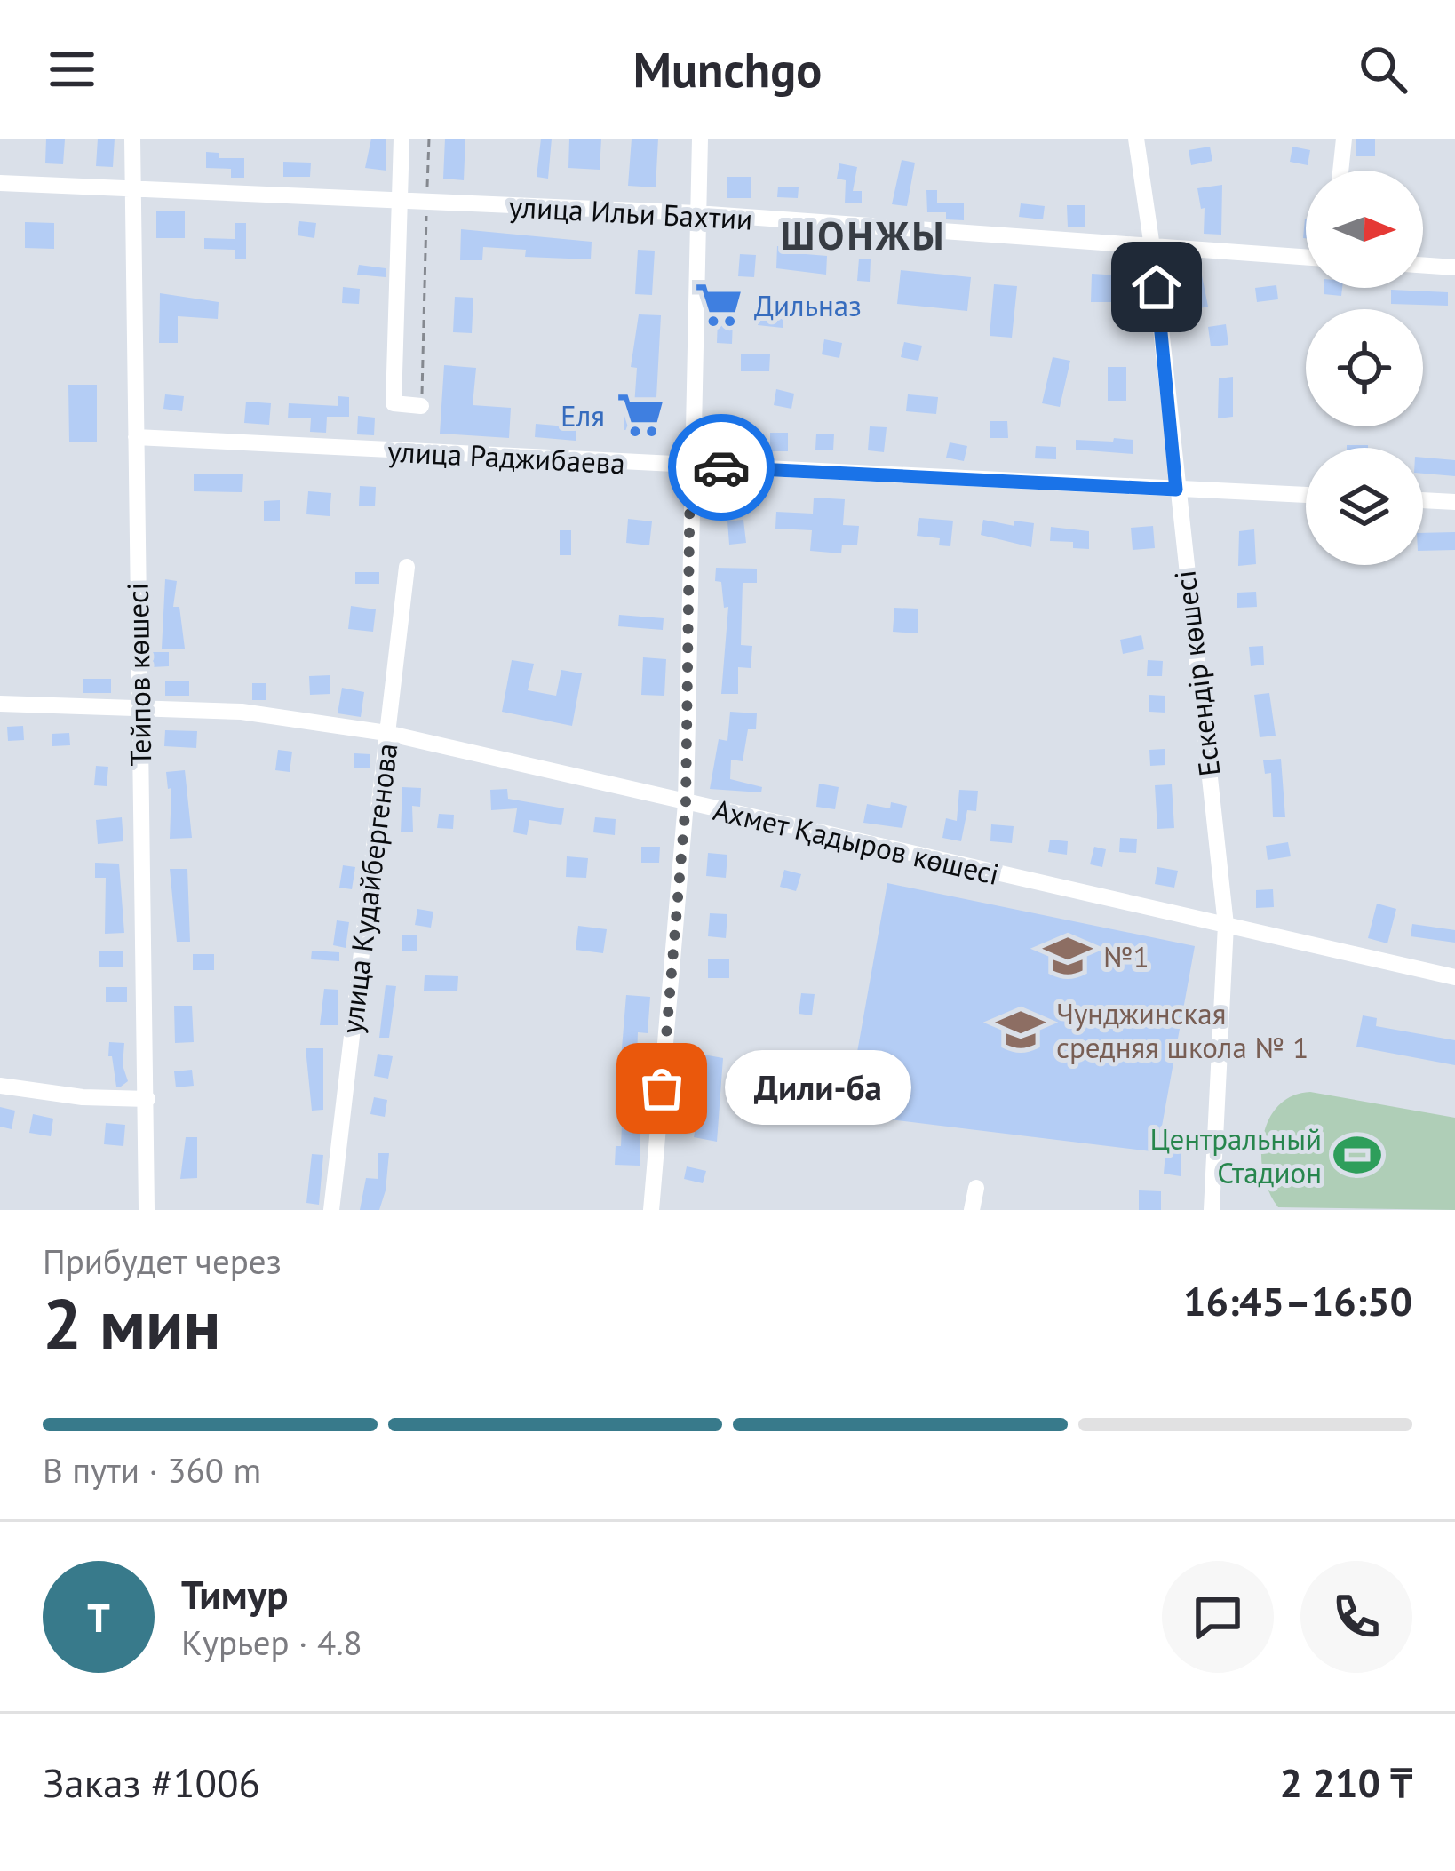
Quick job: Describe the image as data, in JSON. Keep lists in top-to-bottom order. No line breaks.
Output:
{"streets":{"street":["улица Ильи Бахтии","улица Раджибаева","Ескендір көшесі","Тейпов көшесі","Ахмет Қадыров көшесі","улица Кудайбергенова"]},"crossings":[["улица Ильи Бахтии","Ескендір көшесі"],["улица Ильи Бахтии","Тейпов көшесі"],["улица Раджибаева","Ескендір көшесі"],["улица Раджибаева","Тейпов көшесі"],["Ескендір көшесі","Ахмет Қадыров көшесі"],["Тейпов көшесі","Ахмет Қадыров көшесі"],["Ахмет Қадыров көшесі","улица Кудайбергенова"]],"districts":["ШОНЖЫ"],"places":{"supermarket":["Дильназ","Еля"],"school or university":["№1","Чунджинская средняя школа № 1"],"other":["Дили-ба"],"sports":["Центральный Стадион"]},"north":"right","page":{"header":"Munchgo","bubble":"Дили-ба","heading":["2 мин","Прибудет через","16:45–16:50"],"panel":["Тимур","Курьер · 4.8","Заказ #1006","2 210 ₸"],"bar":"В пути · 360 m","round":"Т"}}
